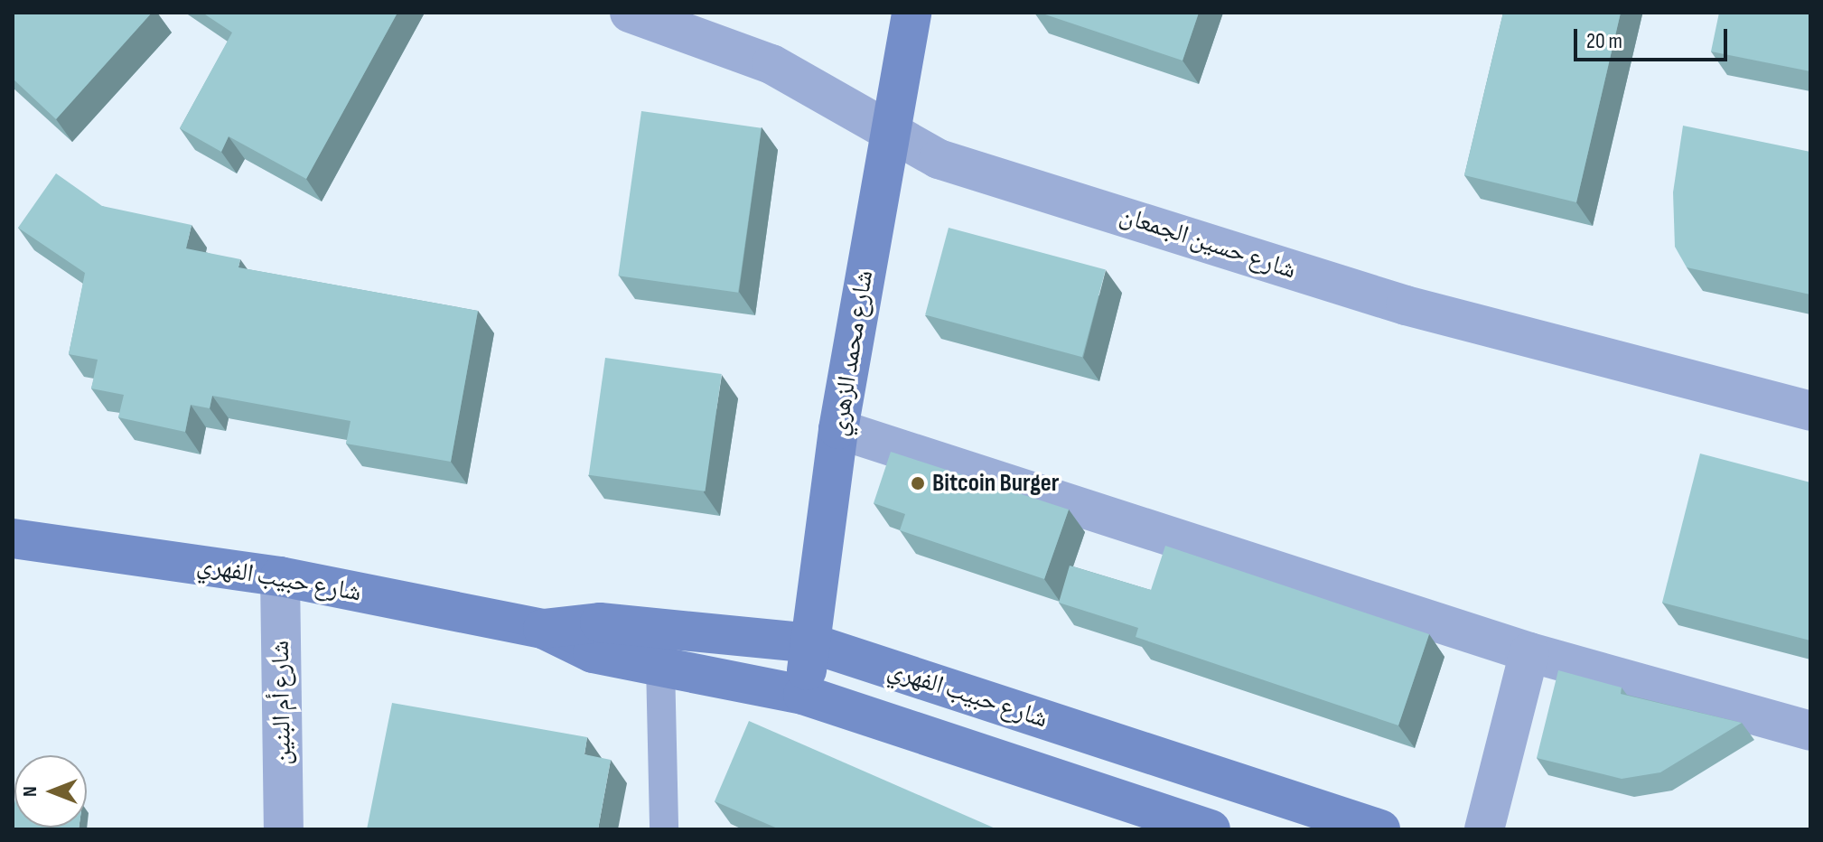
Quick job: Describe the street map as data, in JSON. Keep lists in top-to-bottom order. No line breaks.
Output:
{"streets":{"street":["شارع حسين الجمعان","شارع محمد الزهري","شارع حبيب الفهري","شارع أم البنين"]},"crossings":[["شارع حسين الجمعان","شارع محمد الزهري"],["شارع محمد الزهري","شارع حبيب الفهري"],["شارع حبيب الفهري","شارع أم البنين"]],"places":["Bitcoin Burger"],"scale_bar":"20 m","north":"left"}
